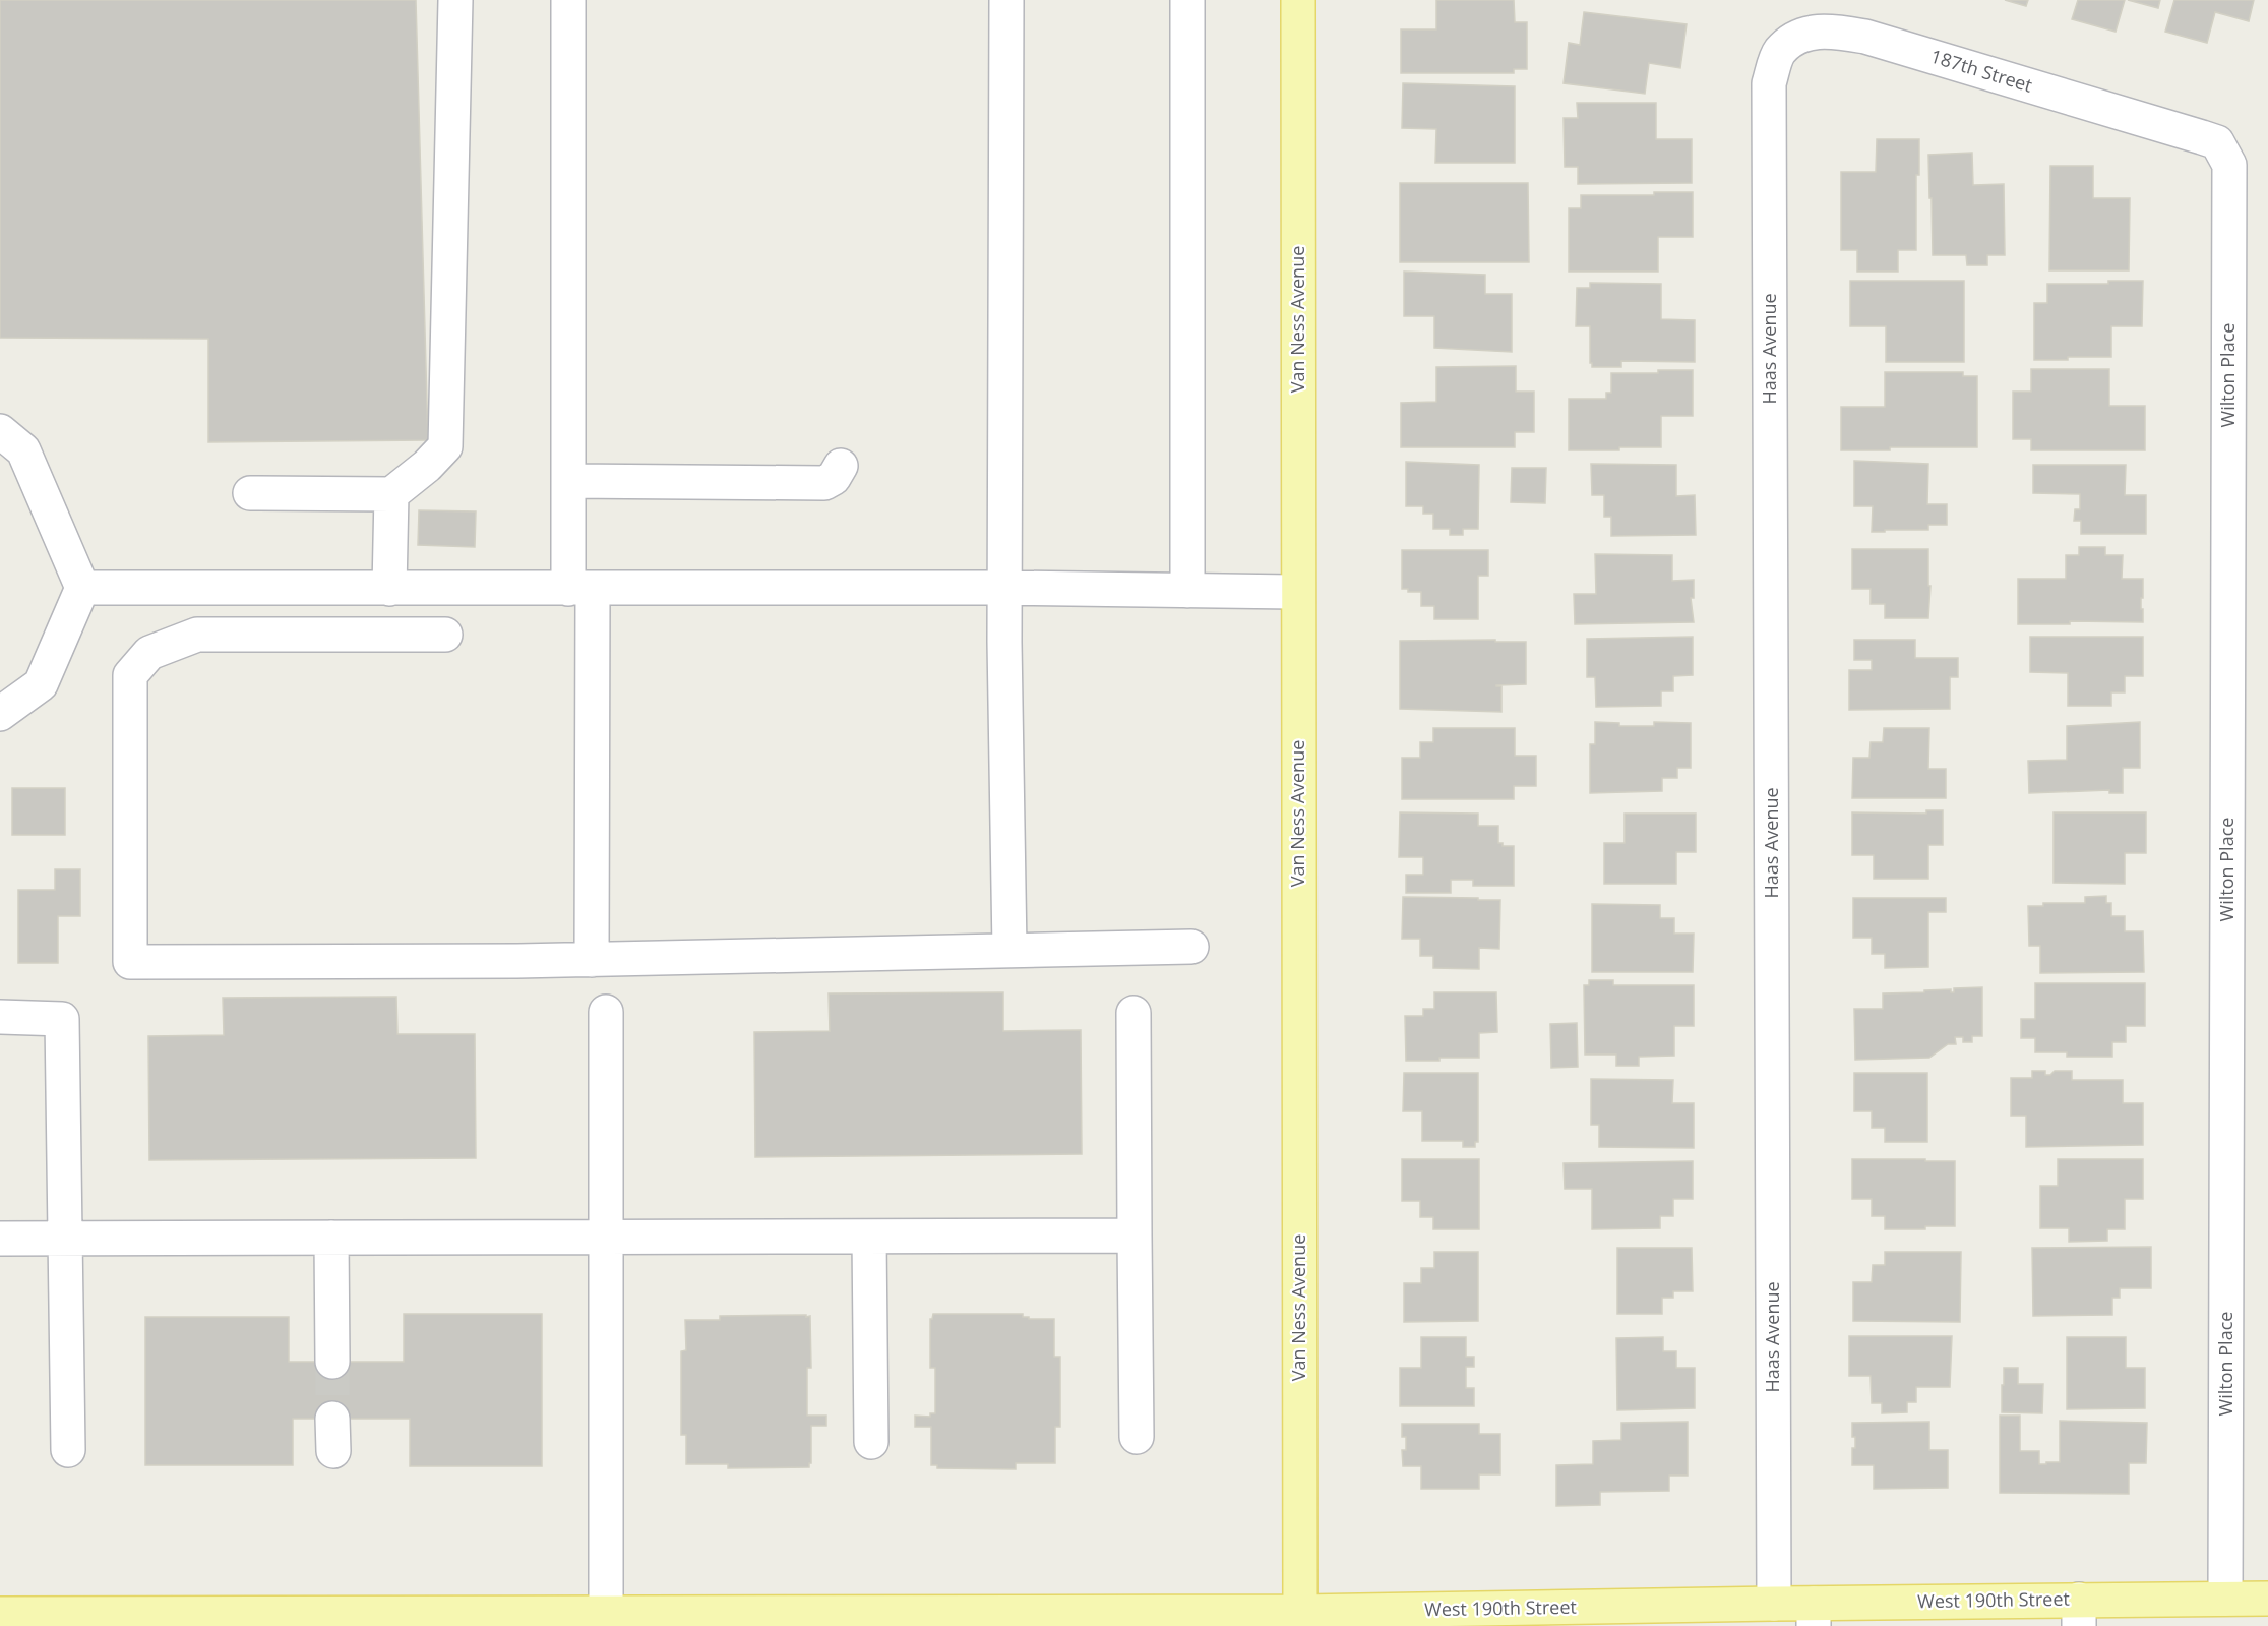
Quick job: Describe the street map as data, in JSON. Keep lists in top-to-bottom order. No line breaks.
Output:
{"streets":{"main road":["Van Ness Avenue","West 190th Street"],"street":["187th Street","Haas Avenue","Wilton Place"]},"crossings":[["187th Street","Haas Avenue"],["187th Street","Wilton Place"],["Van Ness Avenue","West 190th Street"],["Haas Avenue","West 190th Street"],["Wilton Place","West 190th Street"]]}
